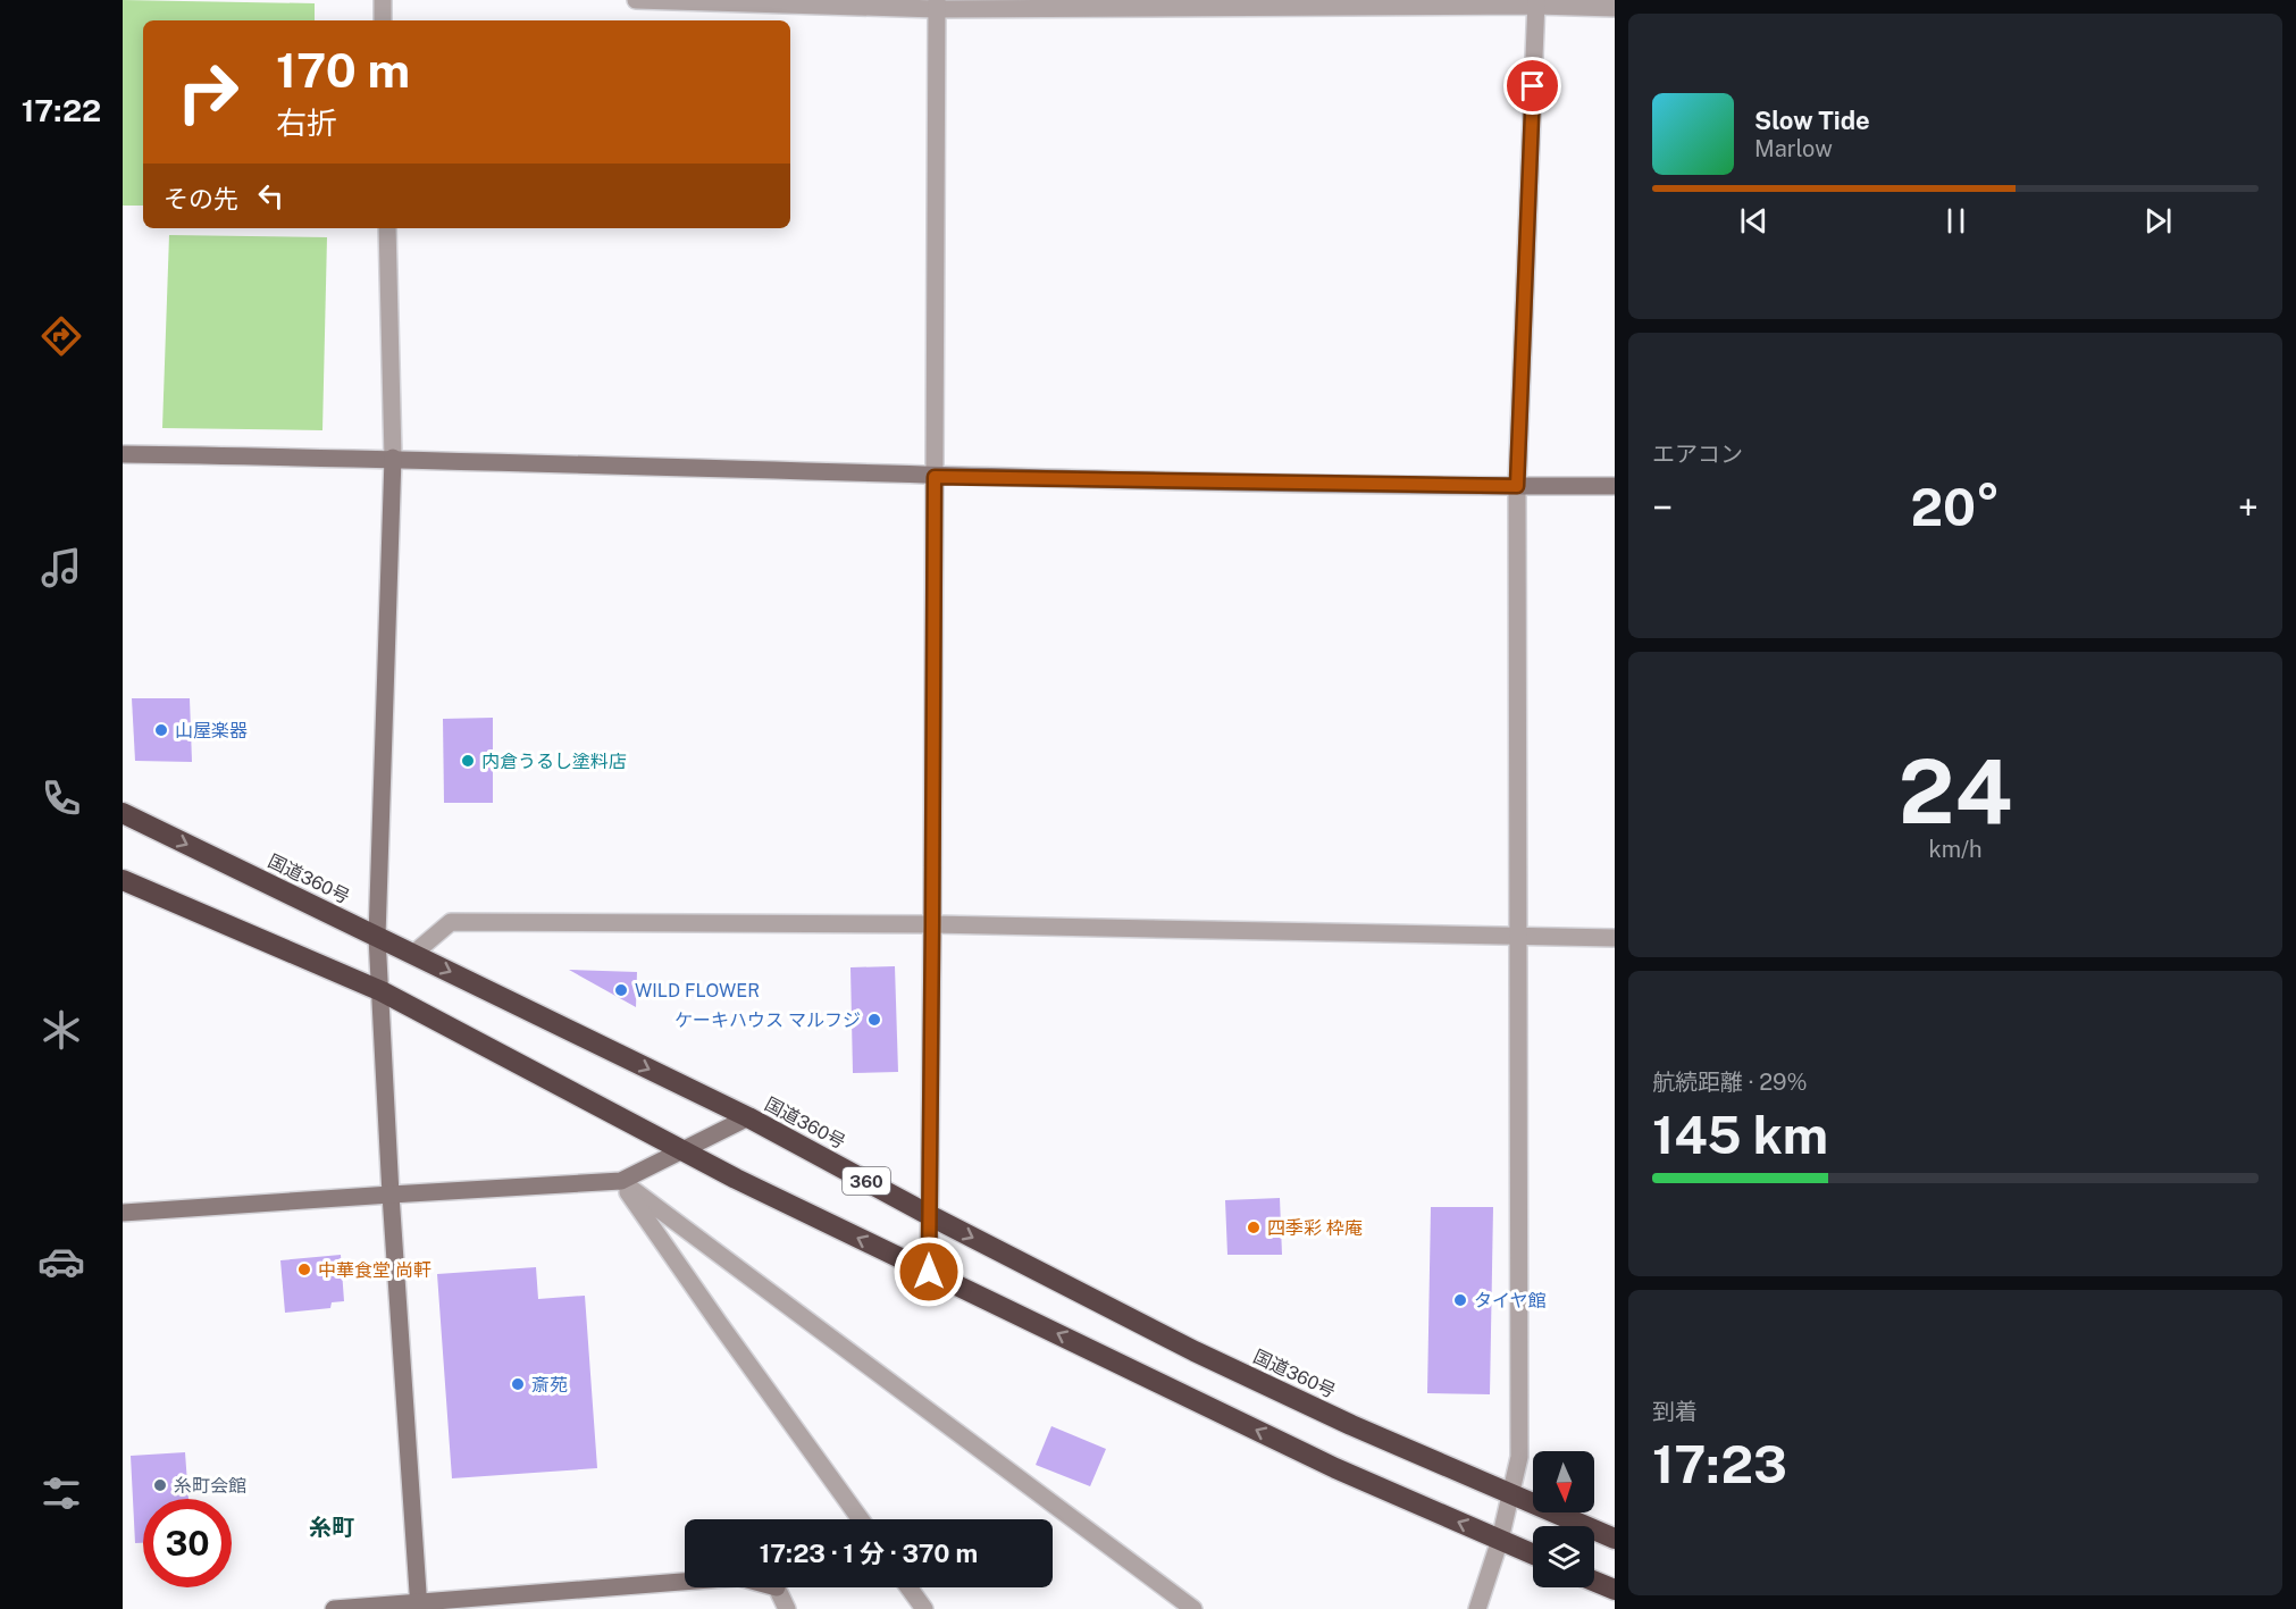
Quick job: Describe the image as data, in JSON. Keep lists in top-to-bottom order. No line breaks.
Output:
{"streets":{"highway":["国道360号","360"]},"districts":["糸町"],"places":["山屋楽器","内倉うるし塗料店","WILD FLOWER","ケーキハウス マルフジ","四季彩 枠庵","中華食堂 尚軒","タイヤ館","斎苑","糸町会館"],"north":"bottom","page":{"tabs":"17:22","turn":["170 m","右折"],"song":["Slow Tide","Marlow"],"then":"その先","tile":["エアコン",["24","km/h"],["航続距離 · 29%","145 km"],["到着","17:23"]],"heat":["−","20°","+"],"limit":"30","trip":"17:23 · 1 分 · 370 m"}}
